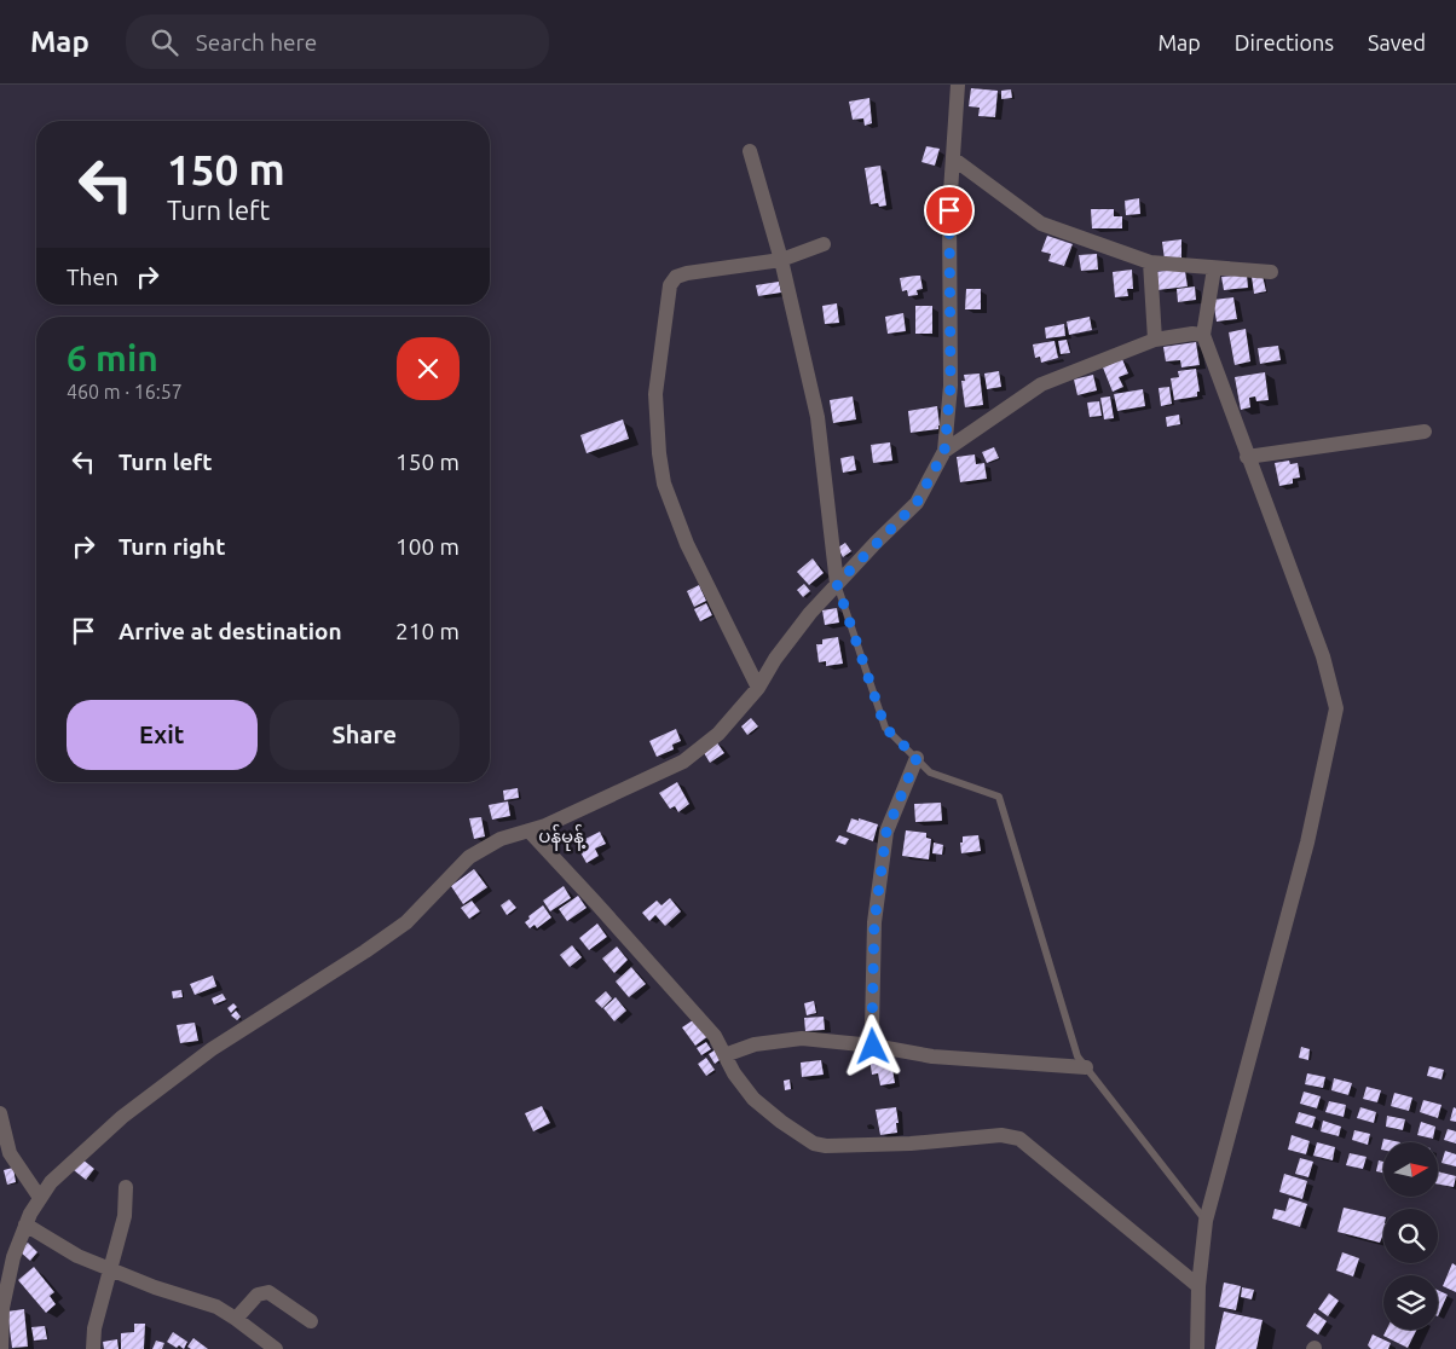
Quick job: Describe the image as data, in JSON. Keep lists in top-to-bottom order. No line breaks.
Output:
{"districts":["ပန်မုန့်"],"north":"right","page":{"header":"Map","search":"Search here","nav":["Map","Directions","Saved"],"turn":["150 m","Turn left"],"then":"Then","heading":["6 min","460 m · 16:57"],"list":[{"name":"Turn left","value":"150 m"},{"name":"Turn right","value":"100 m"},{"name":"Arrive at destination","value":"210 m"}],"buttons":["Exit","Share"]}}
